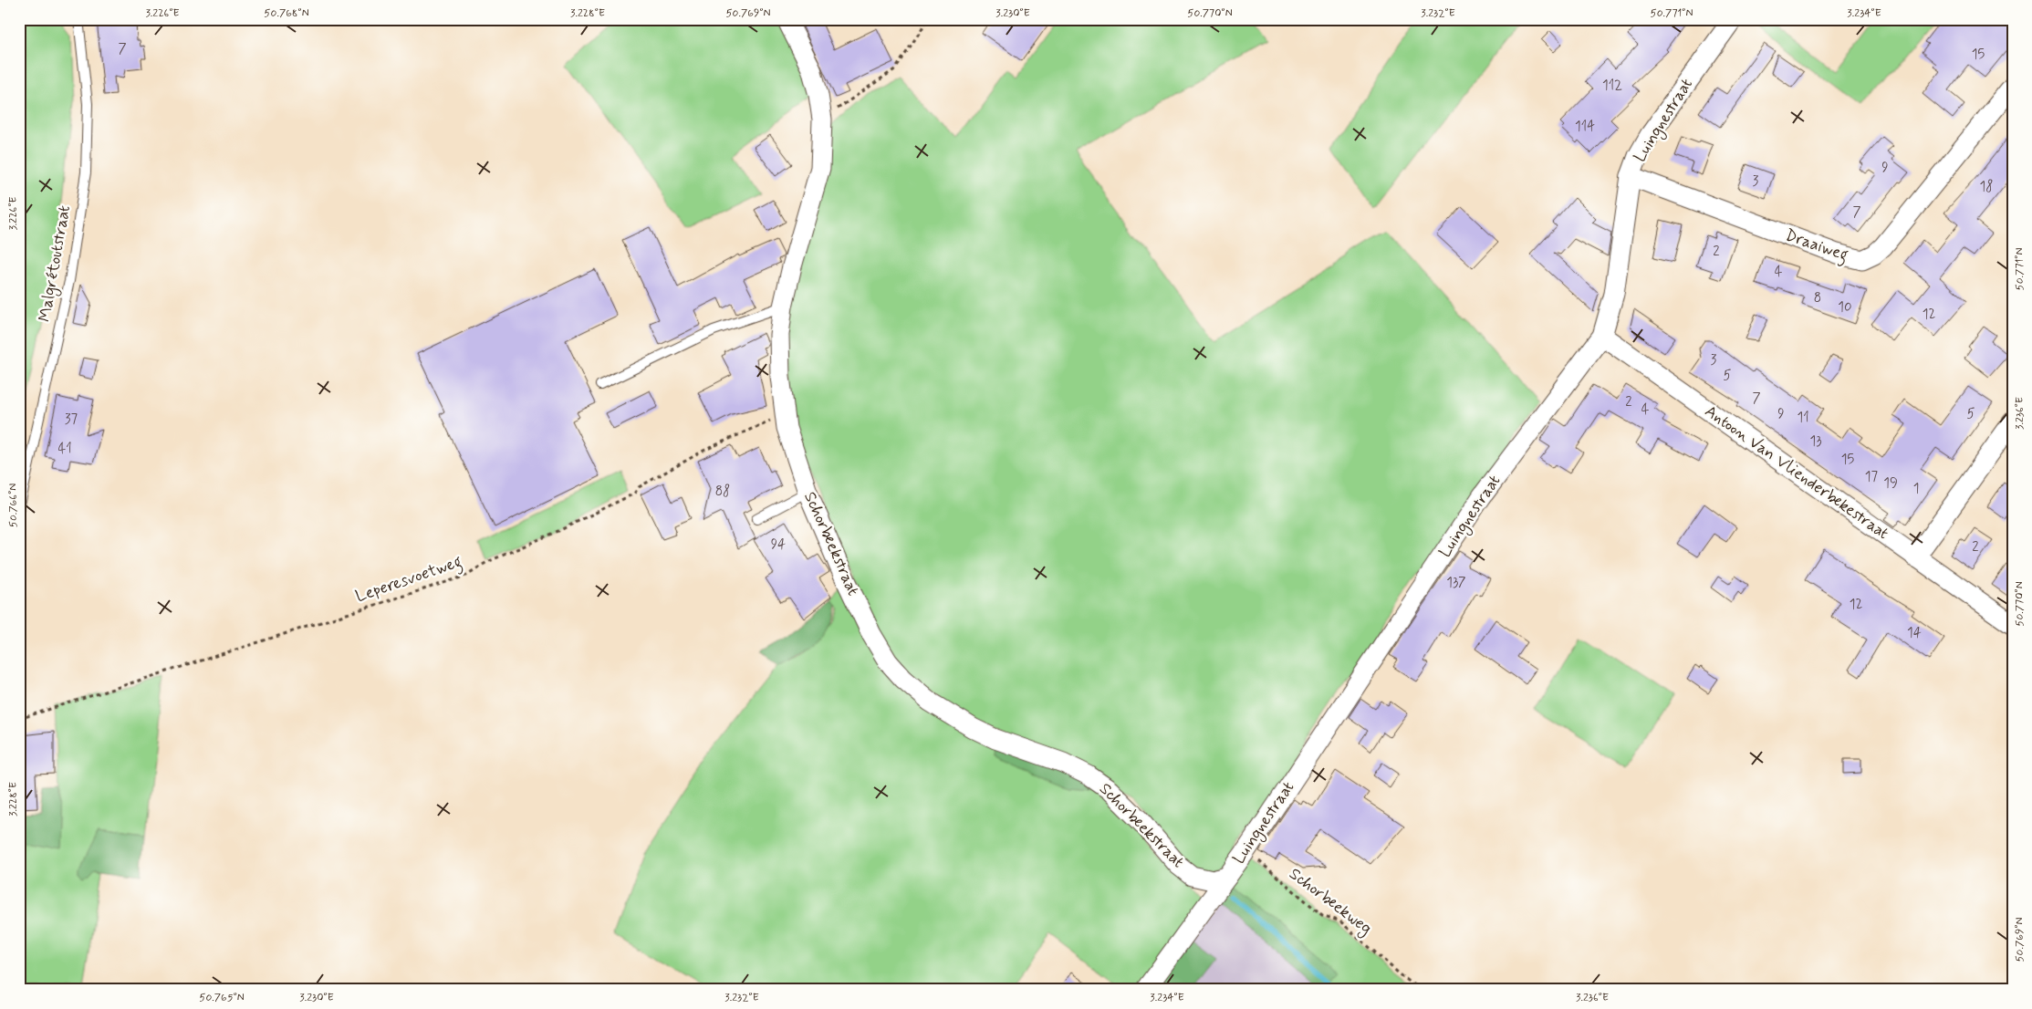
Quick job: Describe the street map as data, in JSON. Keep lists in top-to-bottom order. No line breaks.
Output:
{"streets":{"street":["Luingnestraat","Draaiweg","Antoon Van Vlienderbekestraat","Schorbeekstraat"],"lane":["Malgrétoutstraat"],"path":["Leperesvoetweg","Schorbeekweg"]},"crossings":[["Luingnestraat","Draaiweg"],["Luingnestraat","Antoon Van Vlienderbekestraat"],["Luingnestraat","Schorbeekstraat"],["Luingnestraat","Schorbeekweg"],["Schorbeekstraat","Leperesvoetweg"]],"house_numbers":["7","15","112","114","9","3","18","7","2","4","8","10","12","3","5","7","2","4","9","5","11","37","13","41","15","17","19","1","88","94","2","137","12","14"],"coordinates":["3.226°E","50.768°N","3.228°E","50.769°N","3.230°E","50.770°N","3.232°E","50.771°N","3.234°E","3.236°E","50.766°N","50.765°N"]}
